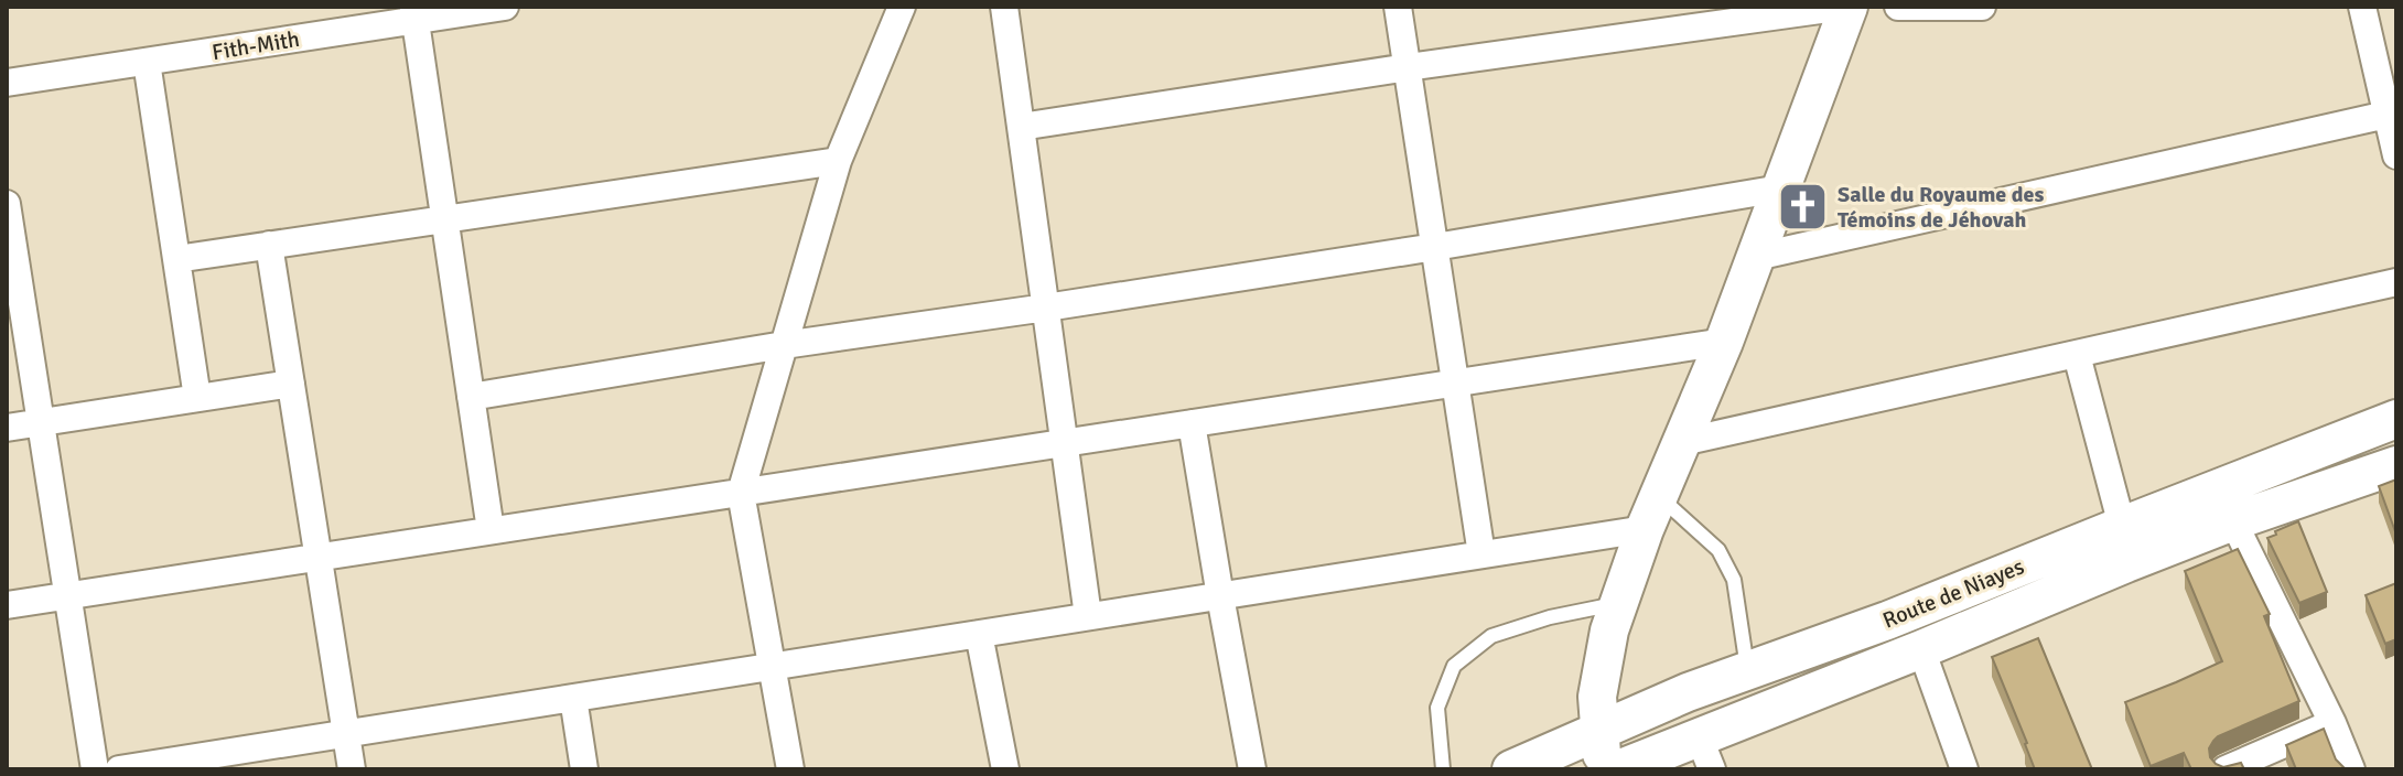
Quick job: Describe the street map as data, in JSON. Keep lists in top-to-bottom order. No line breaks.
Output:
{"streets":{"main road":["Route de Niayes"],"street":["Fith-Mith"]},"places":{"church":["Salle du Royaume des Témoins de Jéhovah"]}}
